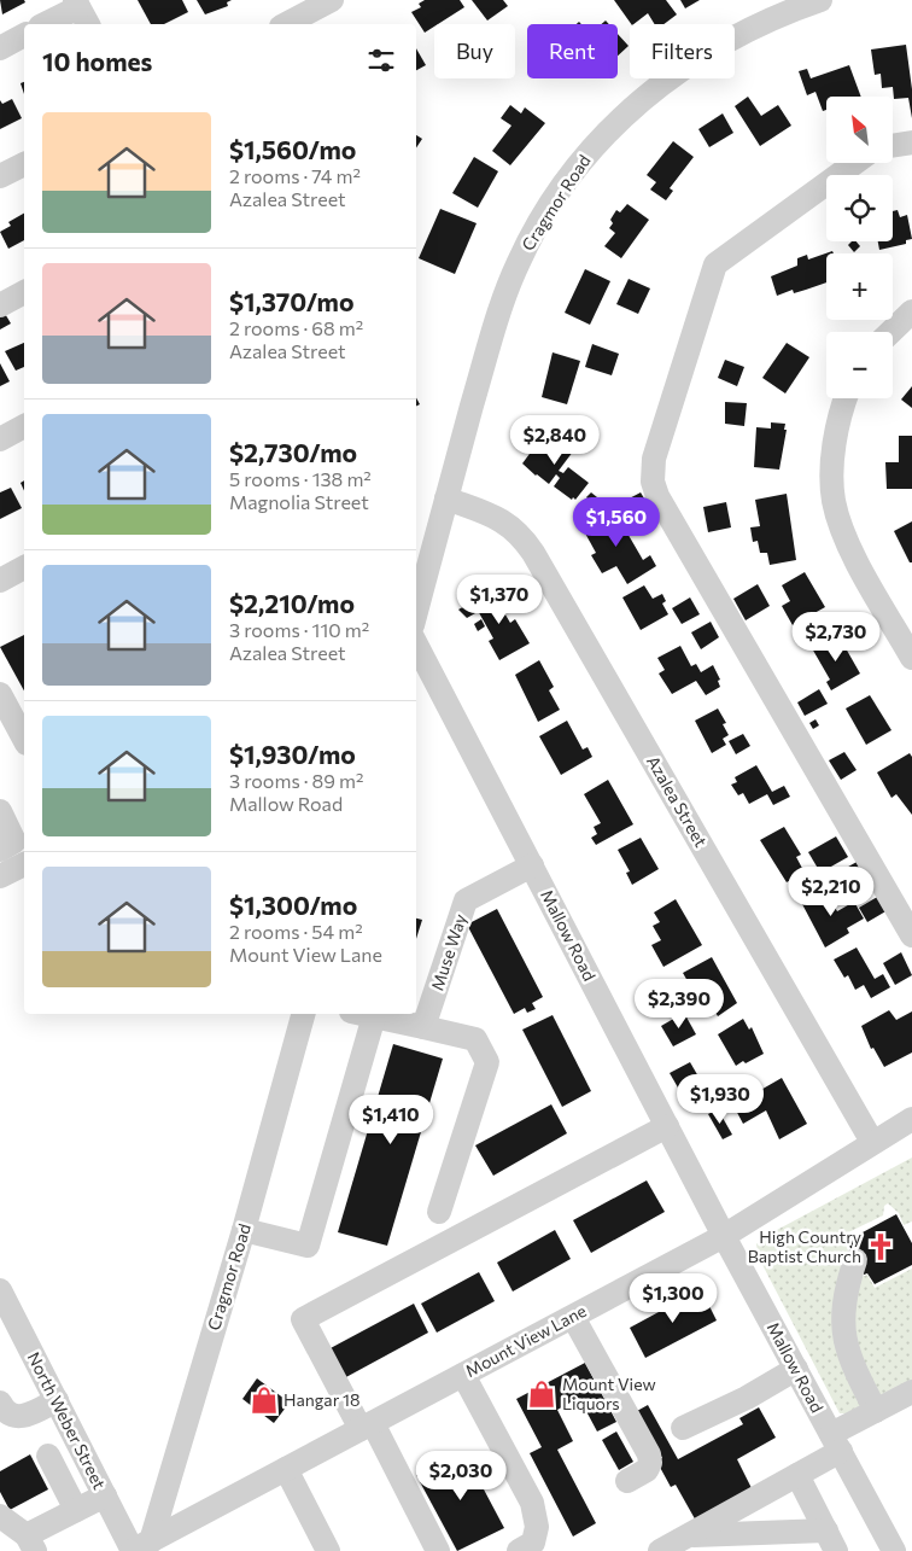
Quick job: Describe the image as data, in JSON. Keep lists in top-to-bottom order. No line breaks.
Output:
{"streets":{"street":["Cragmor Road","Azalea Street","Mallow Road","Muse Way","Mount View Lane","North Weber Street"]},"crossings":[["Cragmor Road","Azalea Street"],["Cragmor Road","Mount View Lane"],["Cragmor Road","North Weber Street"],["Azalea Street","Mount View Lane"],["Mallow Road","Muse Way"],["Mallow Road","Mount View Lane"],["Mount View Lane","North Weber Street"]],"places":{"church":["High Country Baptist Church"],"shop":["Mount View Liquors","Hangar 18"]},"north":"top left","page":{"chip":["Buy","Rent","Filters"],"heading":"10 homes","map_buttons":["+","−"],"list":[{"name":"$1,560/mo","note":"2 rooms · 74 m² · Azalea Street"},{"name":"$1,370/mo","note":"2 rooms · 68 m² · Azalea Street"},{"name":"$2,730/mo","note":"5 rooms · 138 m² · Magnolia Street"},{"name":"$2,210/mo","note":"3 rooms · 110 m² · Azalea Street"},{"name":"$1,930/mo","note":"3 rooms · 89 m² · Mallow Road"},{"name":"$1,300/mo","note":"2 rooms · 54 m² · Mount View Lane"}],"price":["$2,840","$1,560","$1,370","$2,730","$2,210","$2,390","$1,930","$1,410","$1,300","$2,030"]}}
